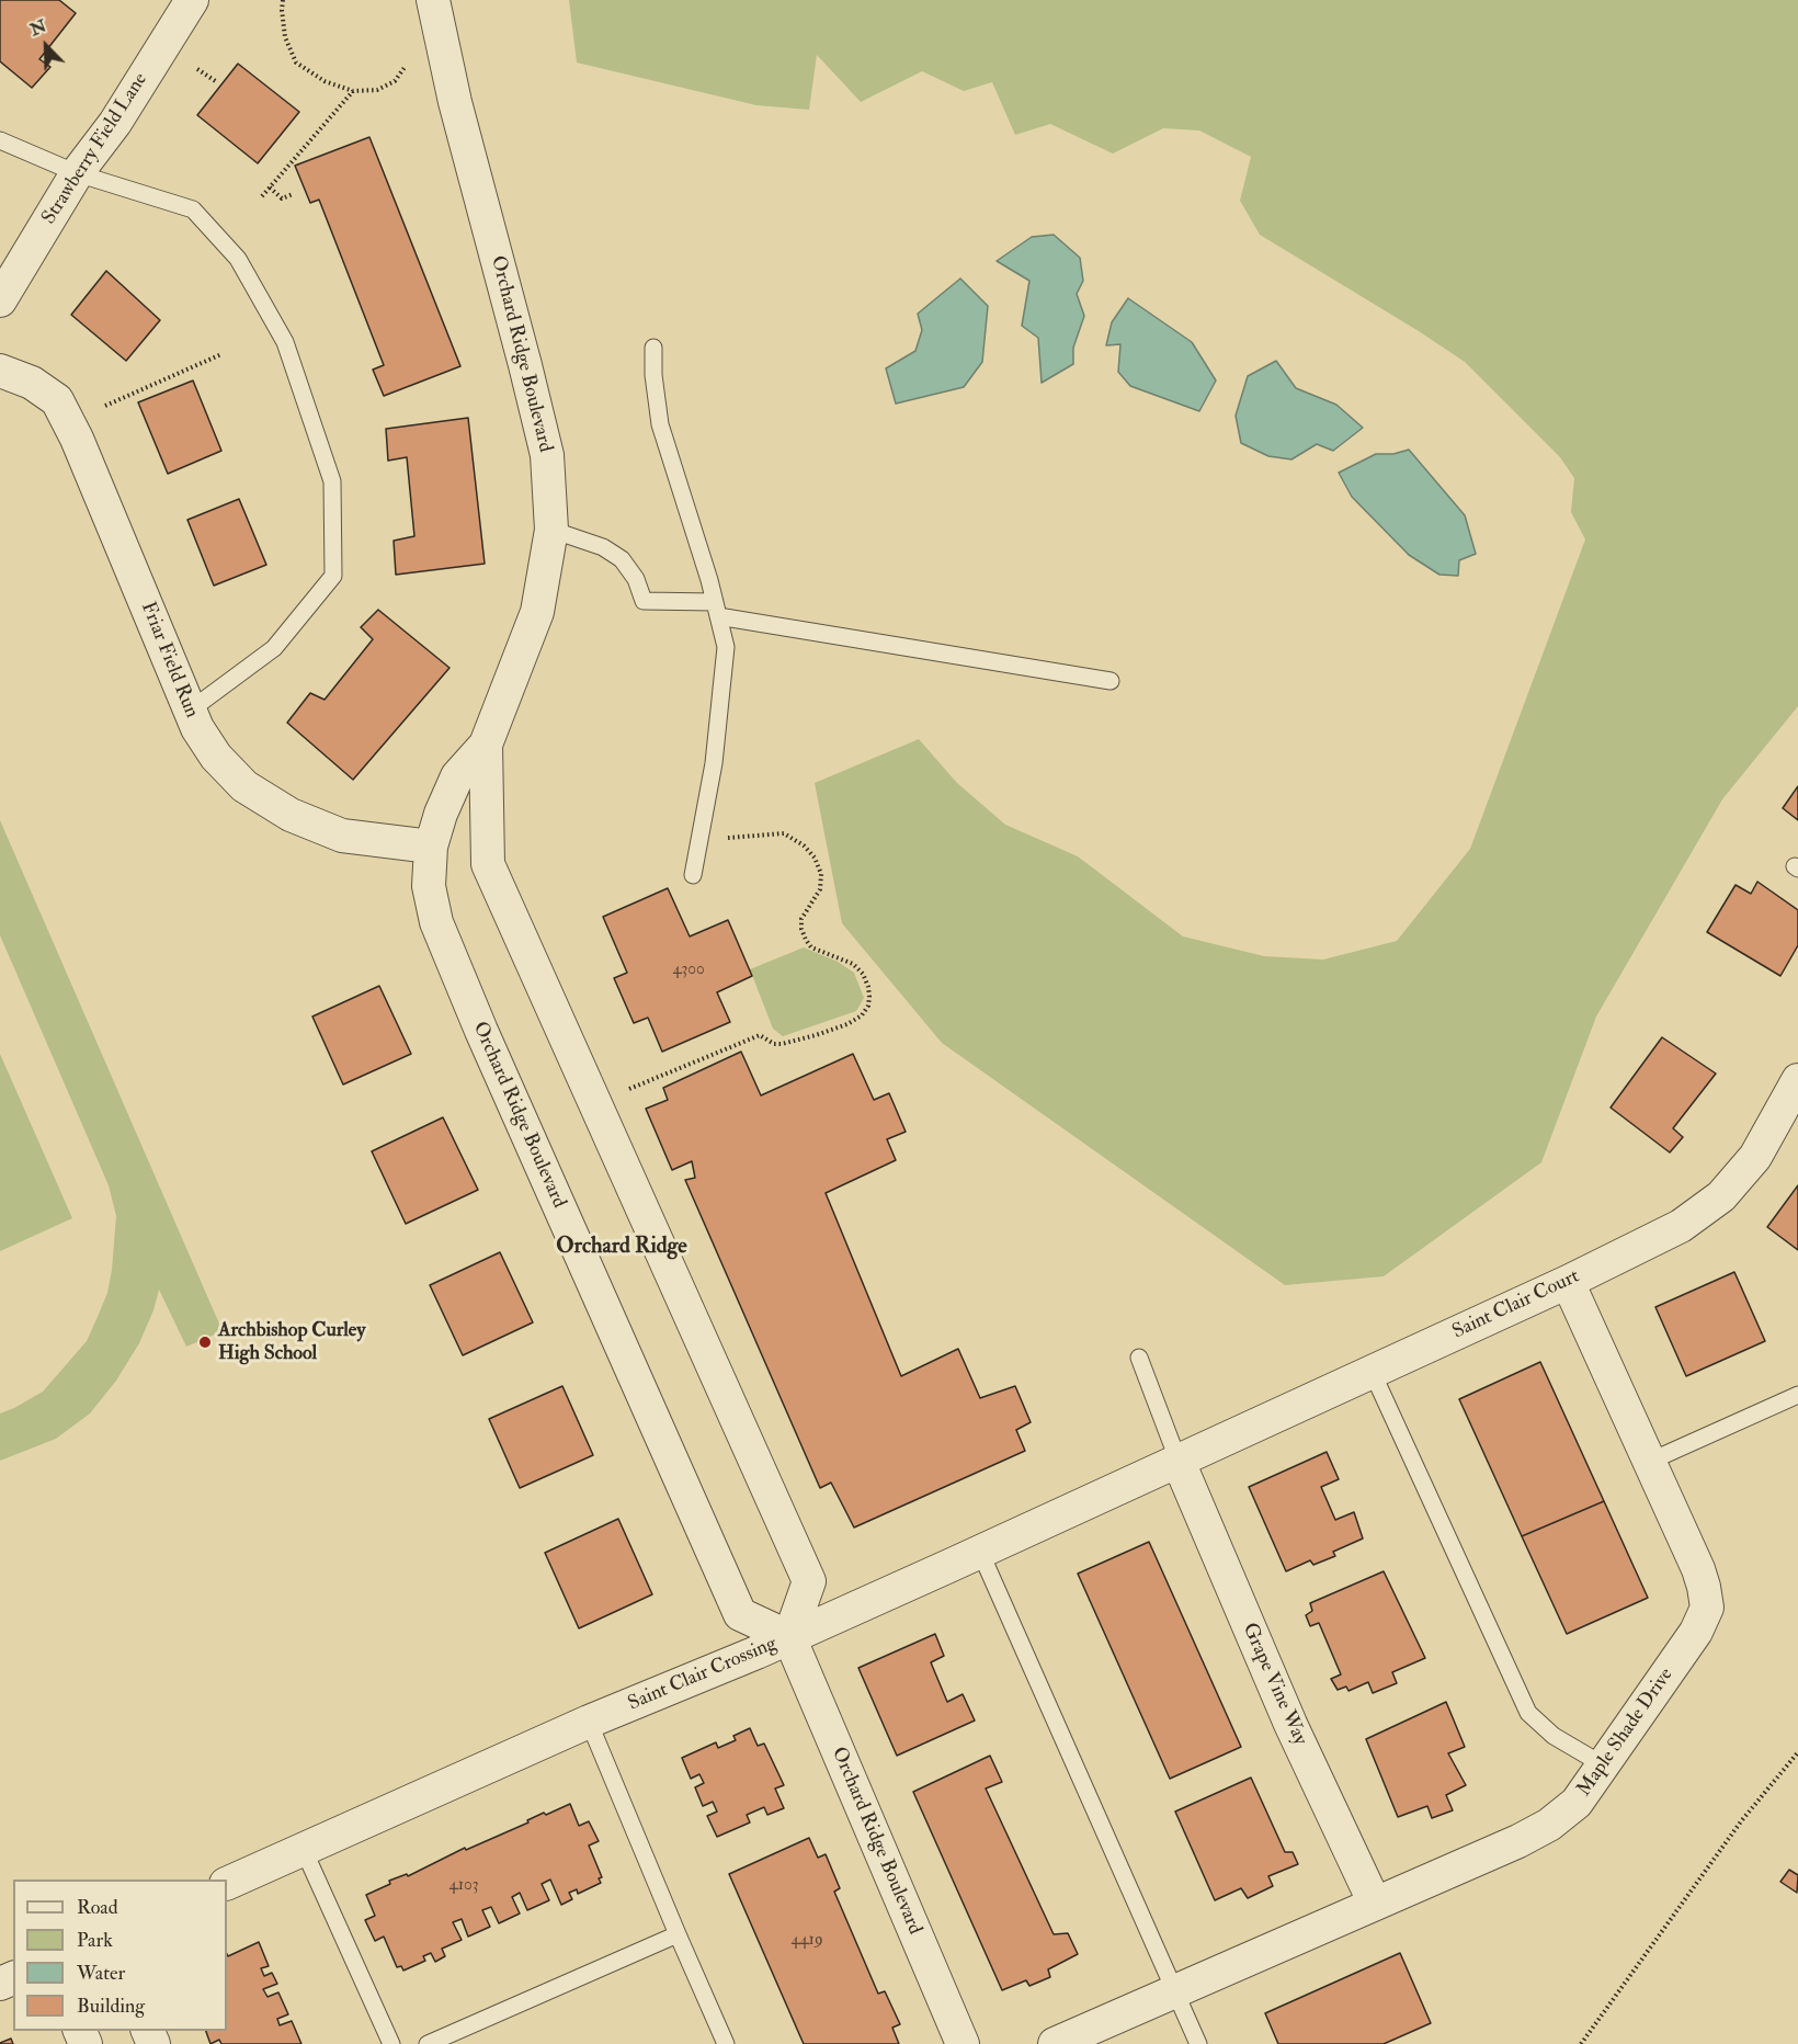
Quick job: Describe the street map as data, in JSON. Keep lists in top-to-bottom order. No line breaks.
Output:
{"streets":{"street":["Strawberry Field Lane","Orchard Ridge Boulevard","Friar Field Run","Saint Clair Court","Saint Clair Crossing","Grape Vine Way","Maple Shade Drive"]},"crossings":[["Orchard Ridge Boulevard","Friar Field Run"],["Orchard Ridge Boulevard","Saint Clair Crossing"],["Saint Clair Court","Saint Clair Crossing"],["Saint Clair Court","Grape Vine Way"],["Saint Clair Court","Maple Shade Drive"],["Saint Clair Crossing","Grape Vine Way"],["Grape Vine Way","Maple Shade Drive"]],"districts":["Orchard Ridge"],"places":["Archbishop Curley High School"],"house_numbers":["4300","4103","4419"],"legend":["Road","Park","Water","Building"],"north":"top left"}
